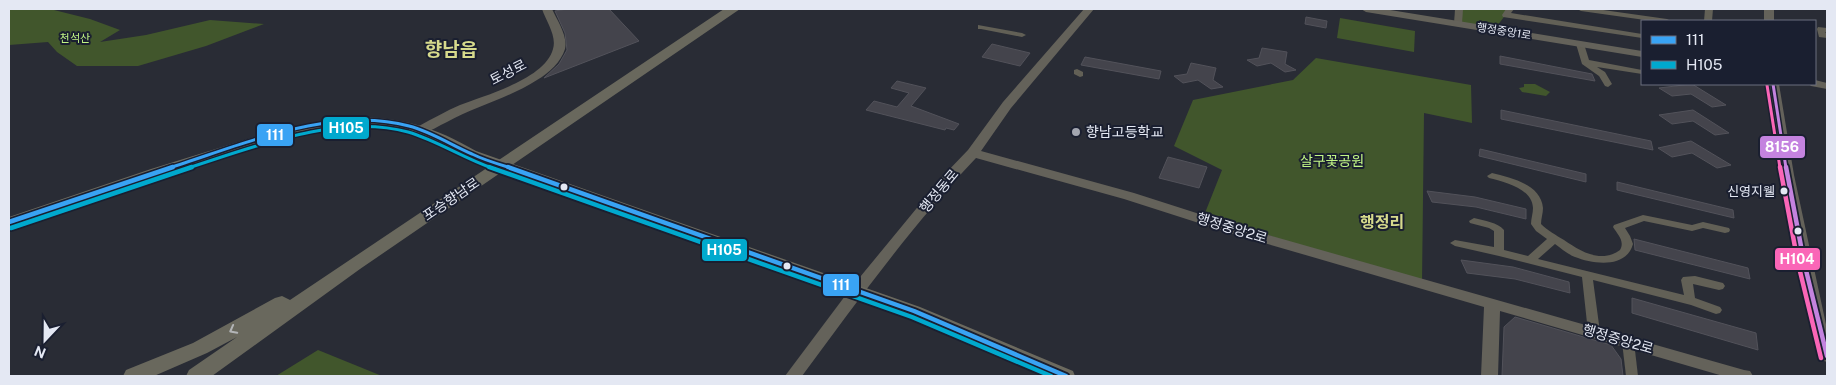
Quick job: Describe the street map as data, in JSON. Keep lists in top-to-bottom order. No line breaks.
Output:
{"streets":{"highway":["포승향남로"],"street":["행정중앙1로","토성로","행정동로","행정중앙2로"]},"crossings":[["행정동로","행정중앙2로"]],"districts":["향남읍","행정리"],"parks":["천석산","살구꽃공원"],"places":["향남고등학교","신영지웰"],"lines":["transit line 8156","transit line H104","transit line 111","transit line H105"],"legend":["111","H105"],"north":"bottom"}
